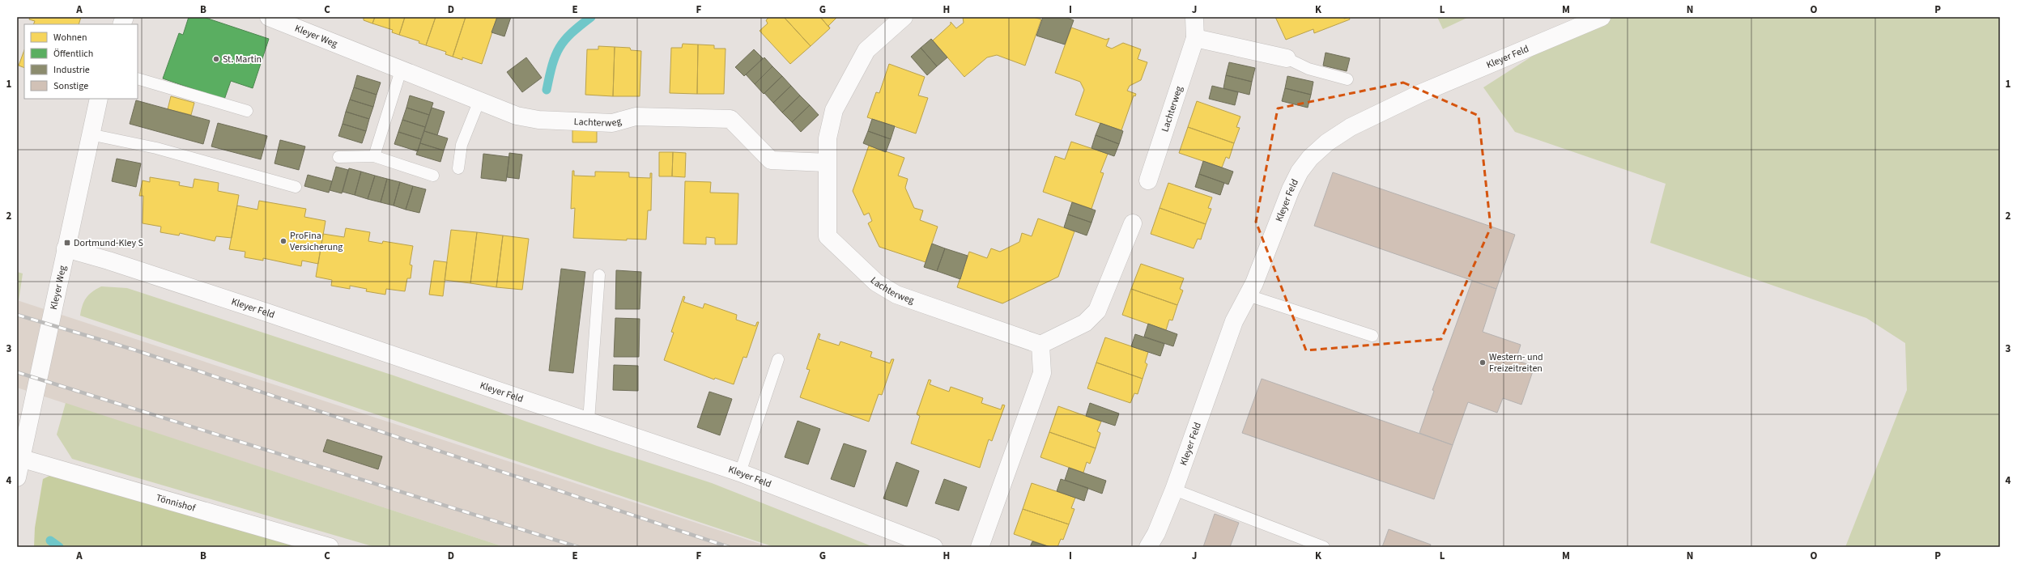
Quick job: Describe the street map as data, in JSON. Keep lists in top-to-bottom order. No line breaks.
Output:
{"streets":{"street":["Kleyer Weg","Kleyer Feld","Lachterweg","Tönnishof"]},"crossings":[["Kleyer Weg","Kleyer Feld"],["Kleyer Weg","Lachterweg"],["Kleyer Weg","Tönnishof"]],"places":{"other":["St. Martin","ProFina Versicherung","Western- und Freizeitreiten"],"transit":["Dortmund-Kley S"]},"legend":["Wohnen","Öffentlich","Industrie","Sonstige"],"grid":{"columns":["A","B","C","D","E","F","G","H","I","J","K","L","M","N","O","P"],"rows":["1","2","3","4"]}}
